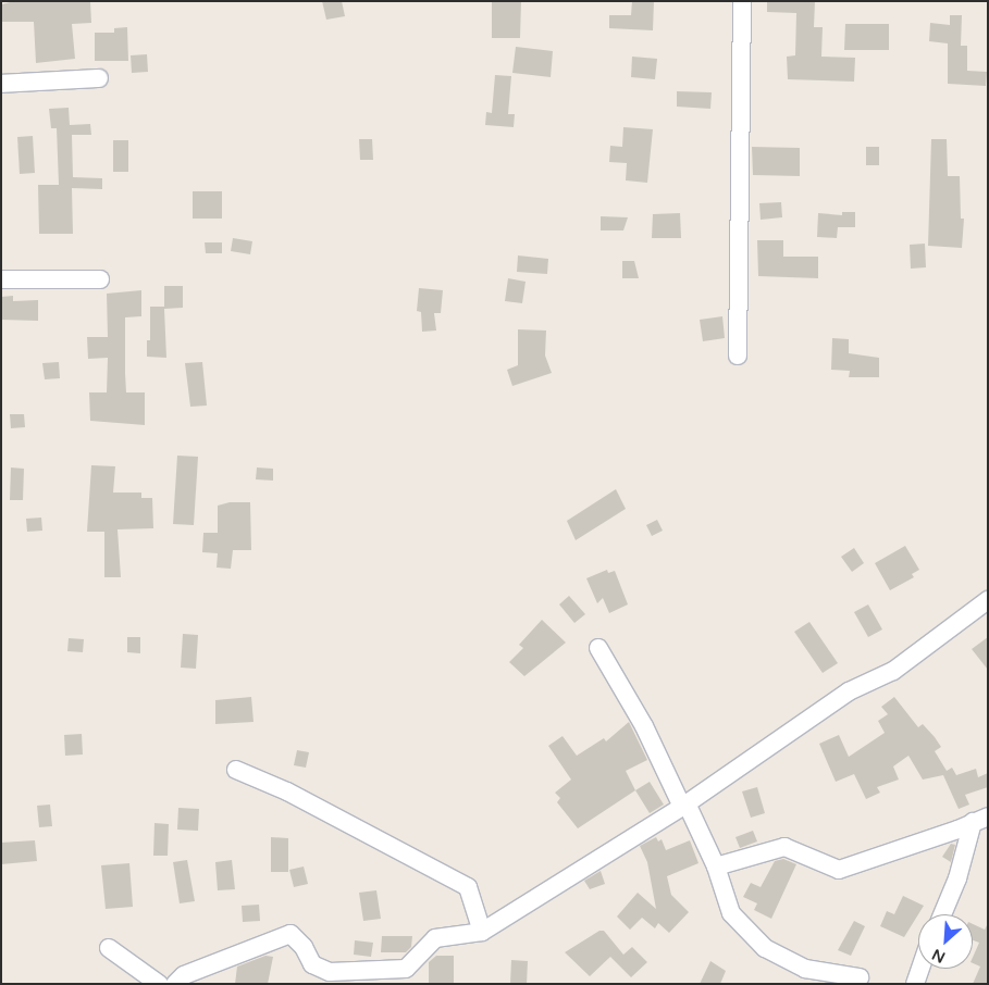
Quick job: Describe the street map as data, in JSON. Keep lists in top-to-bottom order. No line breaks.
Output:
{"north":"bottom left"}
